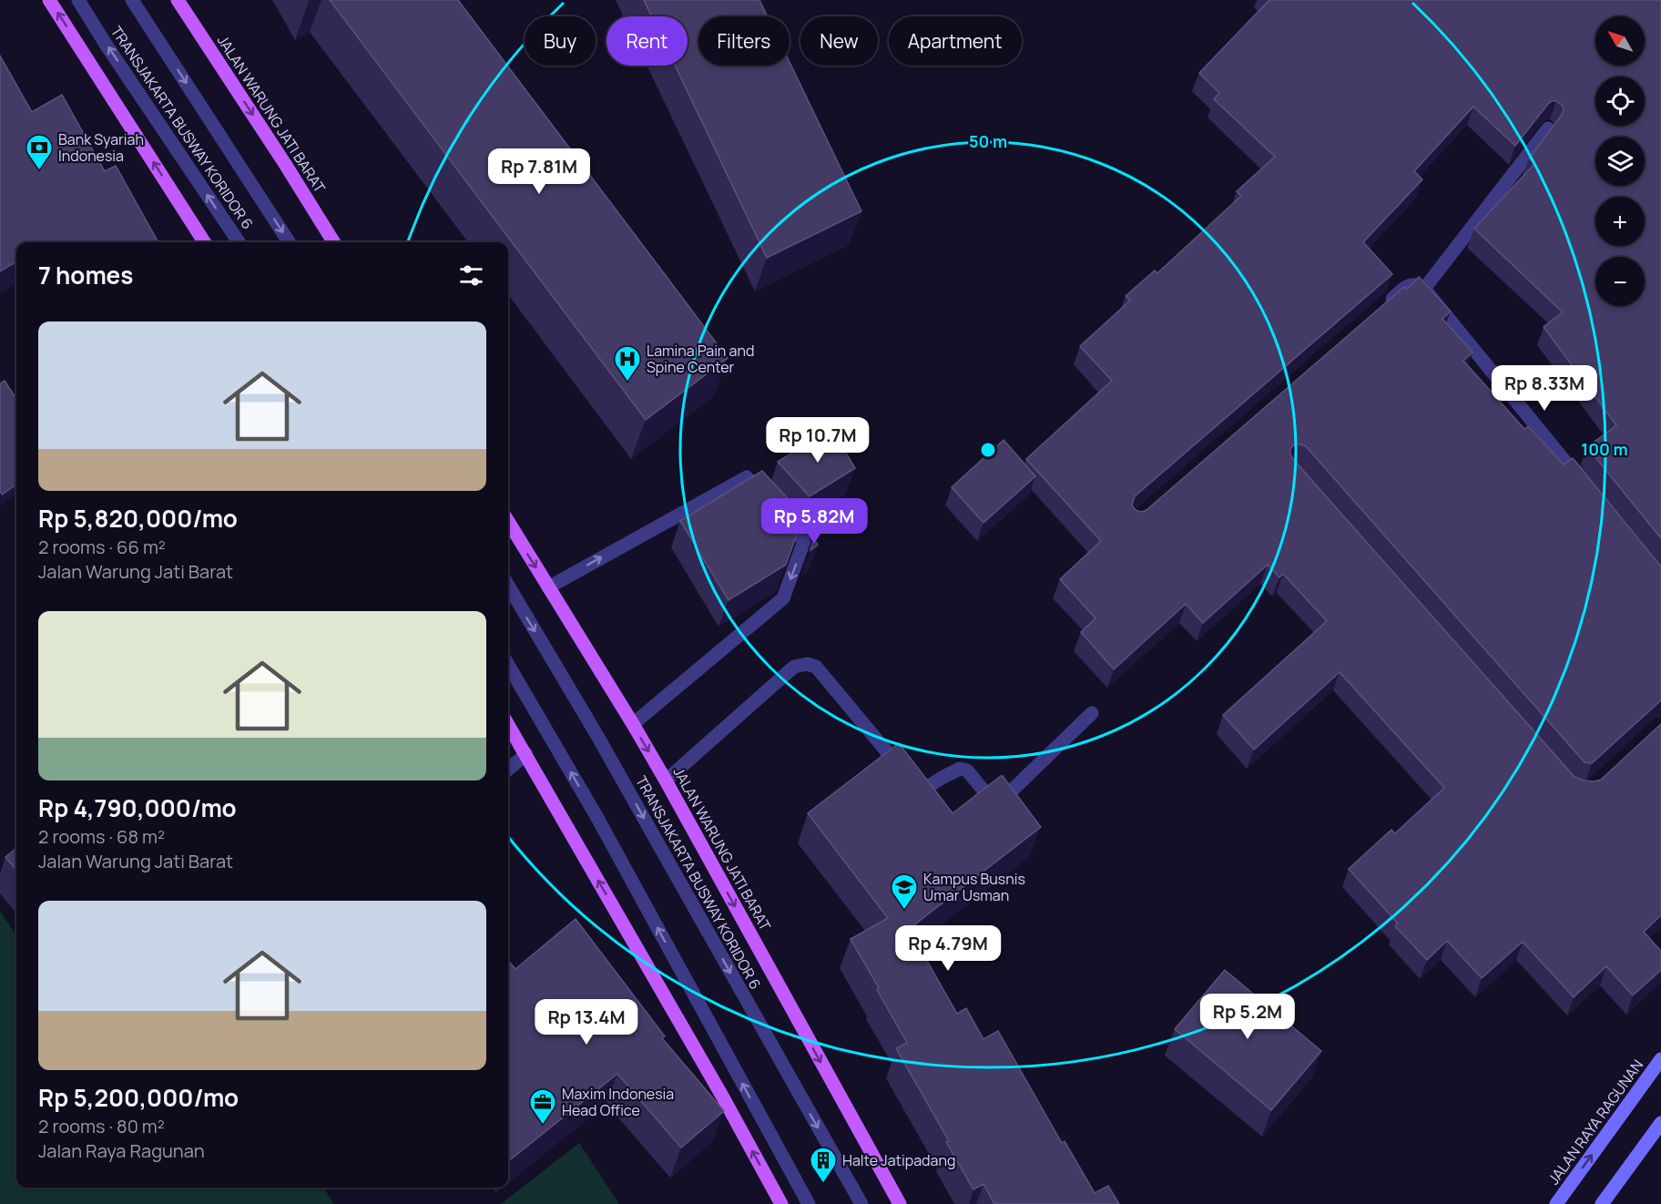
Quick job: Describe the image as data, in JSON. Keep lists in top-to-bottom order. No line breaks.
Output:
{"streets":{"main road":["JALAN WARUNG JATI BARAT","JALAN RAYA RAGUNAN"],"street":["TRANSJAKARTA BUSWAY KORIDOR 6"]},"places":{"bank":["Bank Syariah Indonesia"],"hospital":["Lamina Pain and Spine Center"],"school or university":["Kampus Busnis Umar Usman"],"office":["Maxim Indonesia Head Office"],"building":["Halte Jatipadang"]},"north":"top left","page":{"map_buttons":["+","−"],"chip":["Buy","Rent","Filters","New","Apartment"],"price":["Rp 7.81M","Rp 8.33M","Rp 10.7M","Rp 5.82M","Rp 4.79M","Rp 5.2M","Rp 13.4M"],"heading":"7 homes","list":[{"name":"Rp 5,820,000/mo","note":"2 rooms · 66 m² · Jalan Warung Jati Barat"},{"name":"Rp 4,790,000/mo","note":"2 rooms · 68 m² · Jalan Warung Jati Barat"},{"name":"Rp 5,200,000/mo","note":"2 rooms · 80 m² · Jalan Raya Ragunan"}]},"rings":["50 m","100 m"]}
